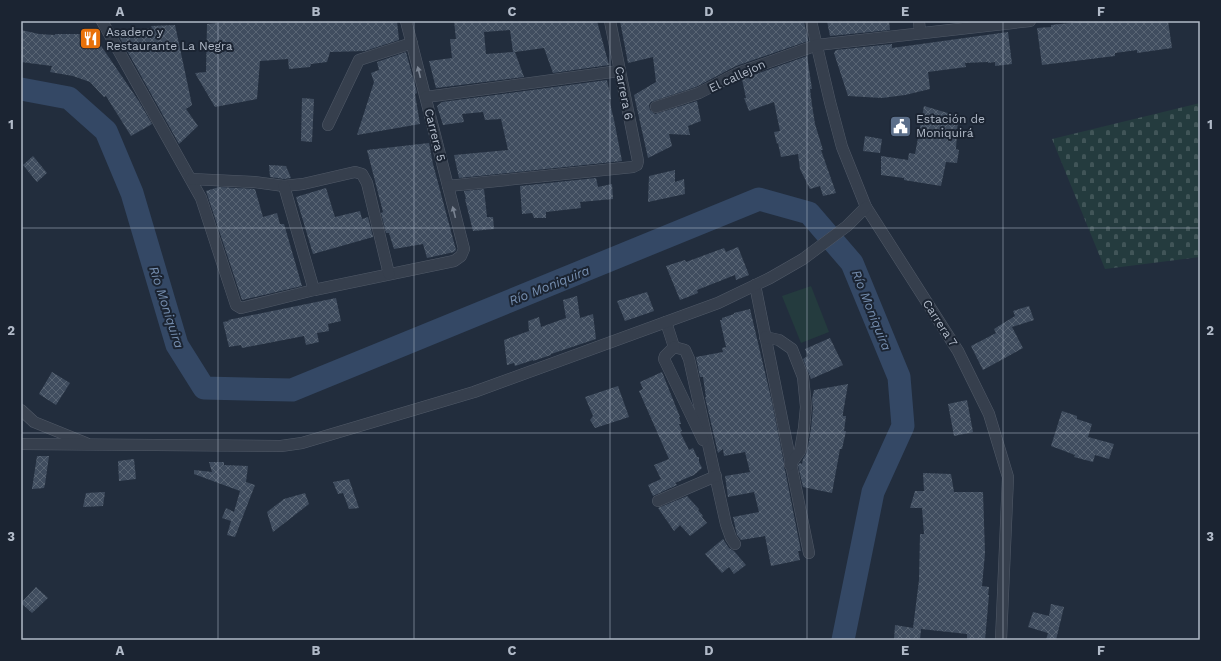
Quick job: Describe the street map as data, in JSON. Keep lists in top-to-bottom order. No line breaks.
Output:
{"streets":{"street":["El callejon","Carrera 6","Carrera 5","Carrera 7"]},"crossings":[["El callejon","Carrera 7"],["Carrera 6","Carrera 5"]],"water":["Río Moniquira"],"places":{"restaurant":["Asadero y Restaurante La Negra"],"public building":["Estación de Moniquirá"]},"grid":{"columns":["A","B","C","D","E","F"],"rows":["1","2","3"]}}
